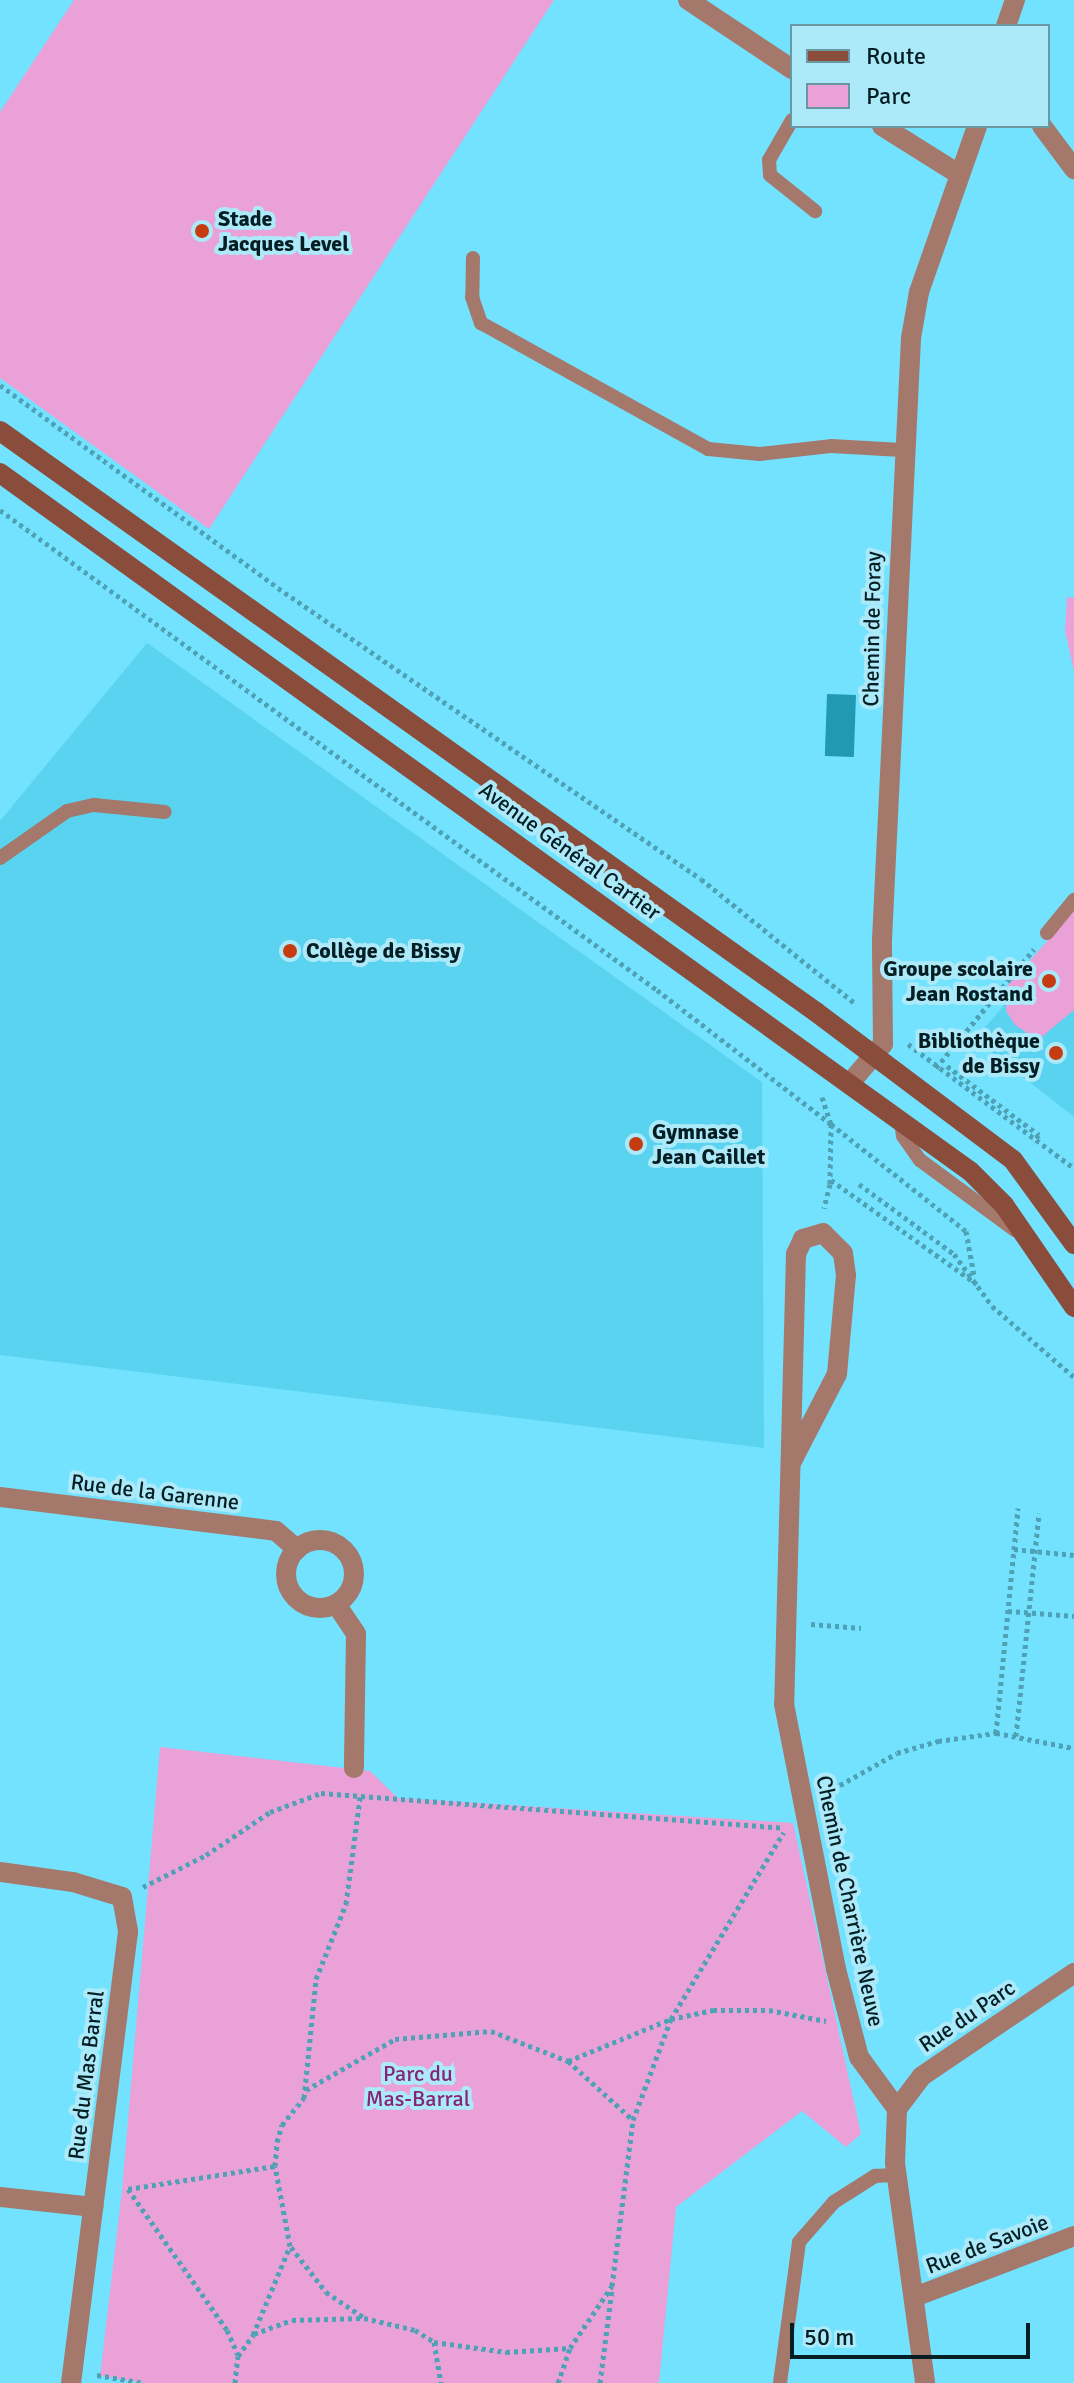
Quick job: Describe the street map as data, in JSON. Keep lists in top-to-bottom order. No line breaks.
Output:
{"streets":{"main road":["Avenue Général Cartier"],"street":["Chemin de Foray","Rue de la Garenne","Chemin de Charrière Neuve","Rue du Parc","Rue du Mas Barral","Rue de Savoie"]},"crossings":[["Chemin de Foray","Avenue Général Cartier"],["Chemin de Charrière Neuve","Rue du Parc"]],"parks":["Parc du Mas-Barral"],"places":["Stade Jacques Level","Collège de Bissy","Groupe scolaire Jean Rostand","Bibliothèque de Bissy","Gymnase Jean Caillet"],"legend":["Route","Parc"],"scale_bar":"50 m"}
